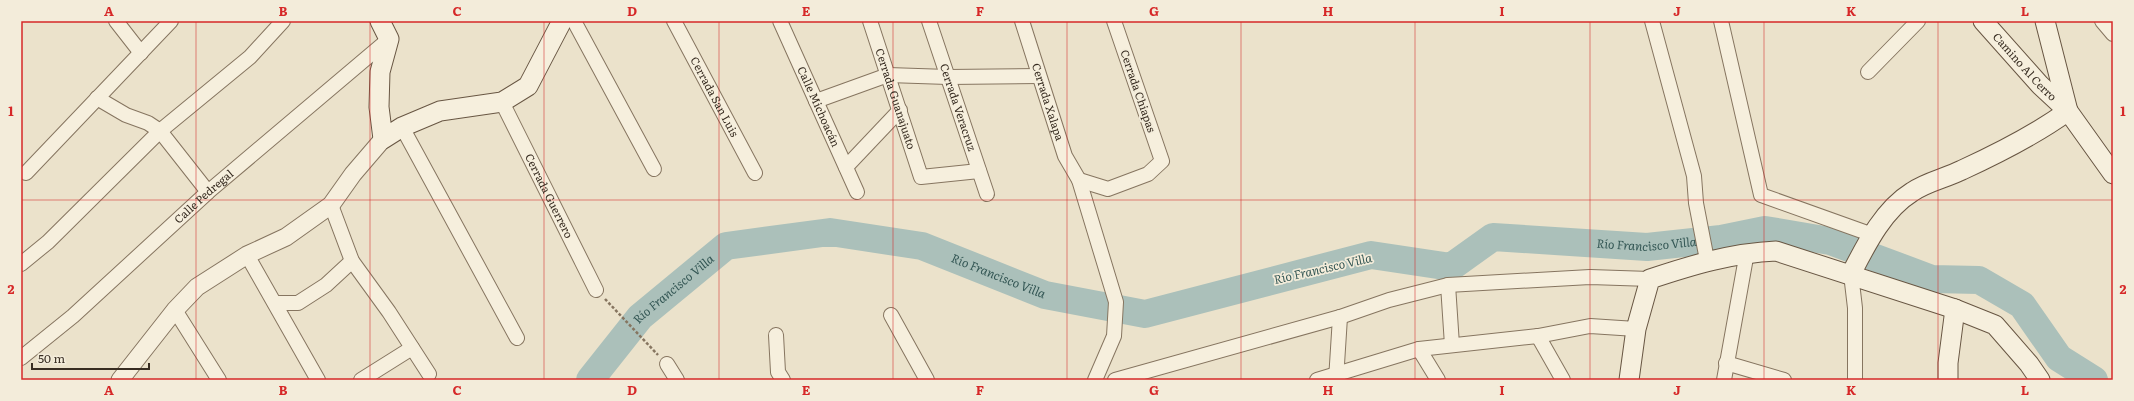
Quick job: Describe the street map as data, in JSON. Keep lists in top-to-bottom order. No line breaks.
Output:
{"streets":{"main road":["Camino Al Cerro"],"street":["Cerrada Chiapas","Cerrada San Luis","Cerrada Guanajuato","Cerrada Xalapa","Calle Michoacán","Cerrada Veracruz","Cerrada Guerrero","Calle Pedregal"]},"crossings":[["Cerrada Chiapas","Cerrada Xalapa"],["Cerrada Guanajuato","Cerrada Veracruz"]],"water":["Río Francisco Villa"],"scale_bar":"50 m","grid":{"columns":["A","B","C","D","E","F","G","H","I","J","K","L"],"rows":["1","2"]}}
